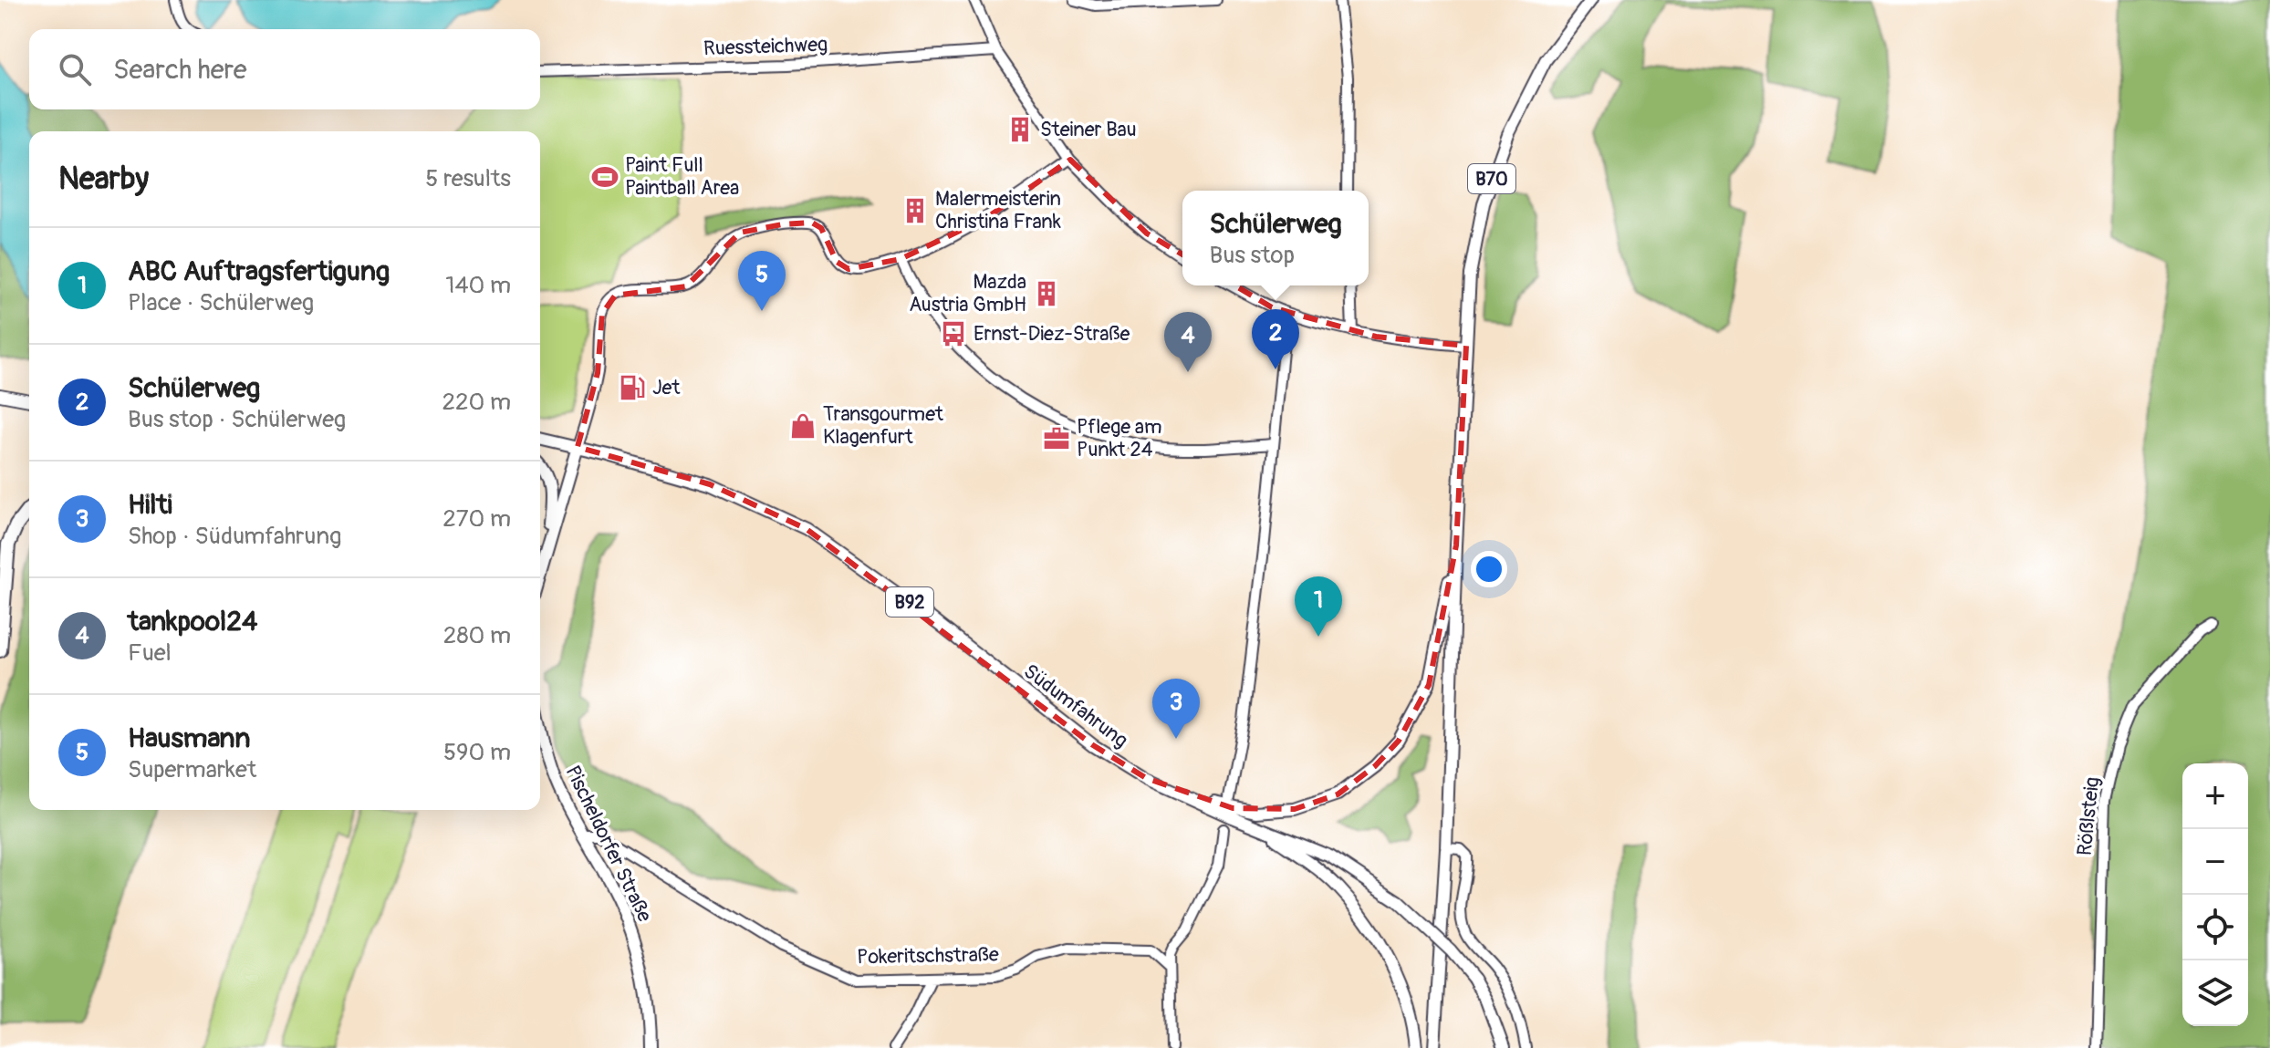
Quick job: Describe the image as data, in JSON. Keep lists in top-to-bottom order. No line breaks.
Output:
{"streets":{"main road":["B70","B92","Südumfahrung","Pischeldorfer Straße"],"street":["Ruessteichweg","Rößlsteig","Pokeritschstraße"]},"crossings":[["B70","B92"],["B92","Südumfahrung"],["Pischeldorfer Straße","Pokeritschstraße"]],"places":{"building":["Steiner Bau","Malermeisterin Christina Frank","Mazda Austria GmbH"],"sports":["Paint Full Paintball Area"],"bus stop":["Ernst-Diez-Straße"],"fuel station":["Jet"],"shop":["Transgourmet Klagenfurt"],"office":["Pflege am Punkt 24"]},"page":{"search":"Search here","heading":["Nearby","5 results"],"popup":["Schülerweg","Bus stop"],"list":[{"mark":"1","name":"ABC Auftragsfertigung","note":"Place · Schülerweg","value":"140 m"},{"mark":"2","name":"Schülerweg","note":"Bus stop · Schülerweg","value":"220 m"},{"mark":"3","name":"Hilti","note":"Shop · Südumfahrung","value":"270 m"},{"mark":"4","name":"tankpool24","note":"Fuel","value":"280 m"},{"mark":"5","name":"Hausmann","note":"Supermarket","value":"590 m"}],"pins":["5","2","4","1","3"],"map_buttons":["+","−"]}}
